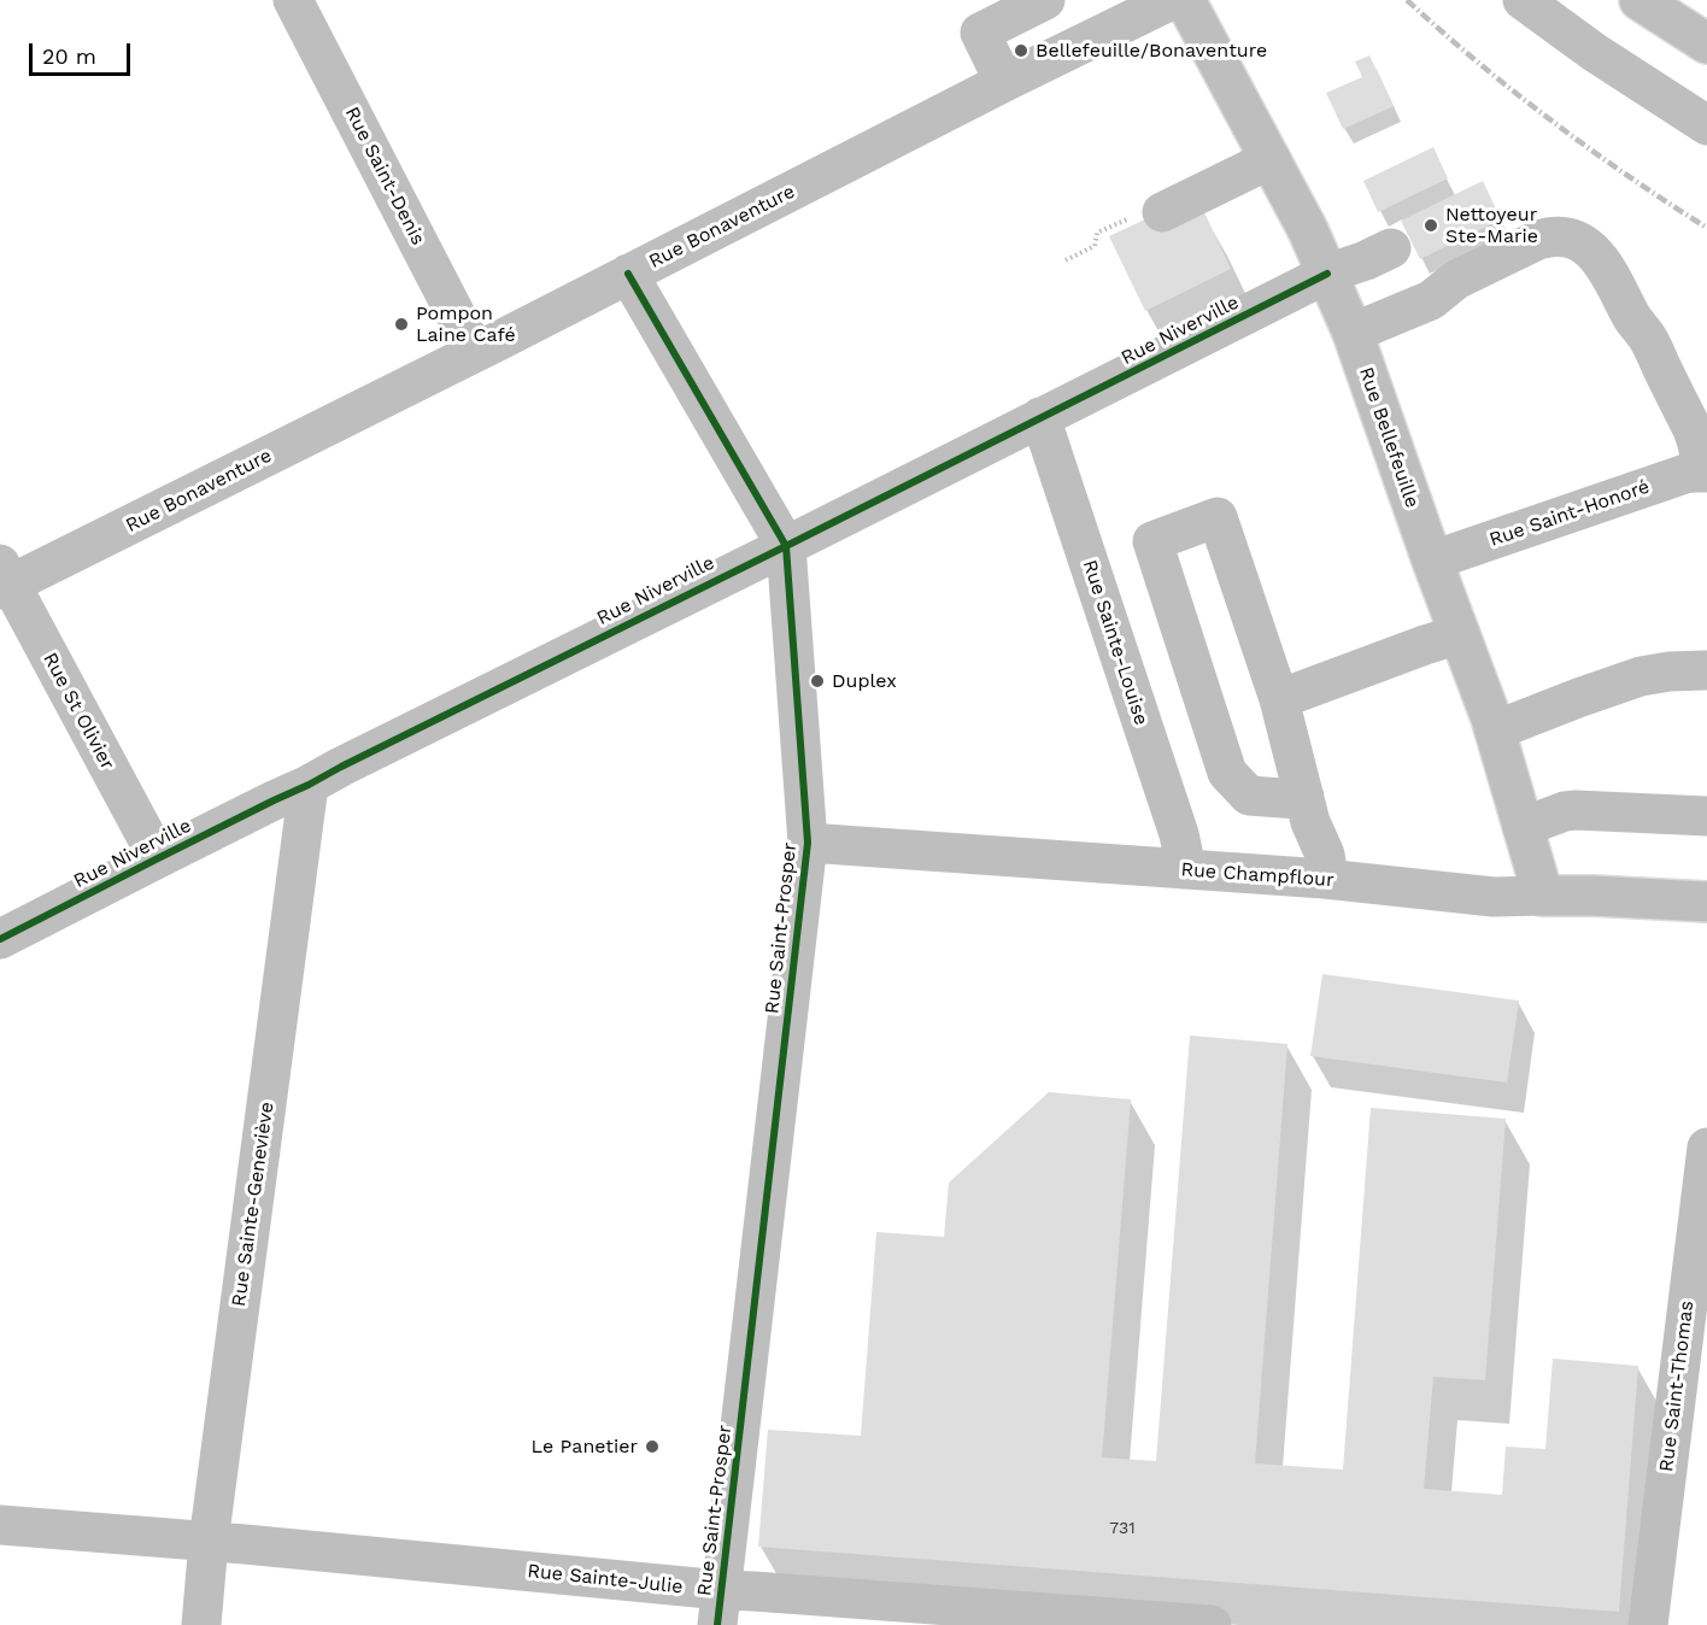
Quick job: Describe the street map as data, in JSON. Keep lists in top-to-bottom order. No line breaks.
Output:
{"streets":{"main road":["Rue Saint-Denis","Rue Bonaventure","Rue Niverville","Rue Bellefeuille","Rue Saint-Honoré","Rue Sainte-Louise","Rue St Olivier","Rue Champflour","Rue Saint-Prosper","Rue Sainte-Geneviève","Rue Saint-Thomas","Rue Sainte-Julie"]},"crossings":[["Rue Saint-Denis","Rue Bonaventure"],["Rue Bonaventure","Rue St Olivier"],["Rue Bonaventure","Rue Saint-Prosper"],["Rue Niverville","Rue Bellefeuille"],["Rue Niverville","Rue Sainte-Louise"],["Rue Niverville","Rue St Olivier"],["Rue Niverville","Rue Saint-Prosper"],["Rue Niverville","Rue Sainte-Geneviève"],["Rue Bellefeuille","Rue Saint-Honoré"],["Rue Bellefeuille","Rue Champflour"],["Rue Sainte-Louise","Rue Champflour"],["Rue Champflour","Rue Saint-Prosper"],["Rue Saint-Prosper","Rue Sainte-Julie"],["Rue Sainte-Geneviève","Rue Sainte-Julie"]],"places":["Bellefeuille/Bonaventure","Nettoyeur Ste-Marie","Pompon Laine Café","Duplex","Le Panetier"],"house_numbers":["731"],"scale_bar":"20 m"}
